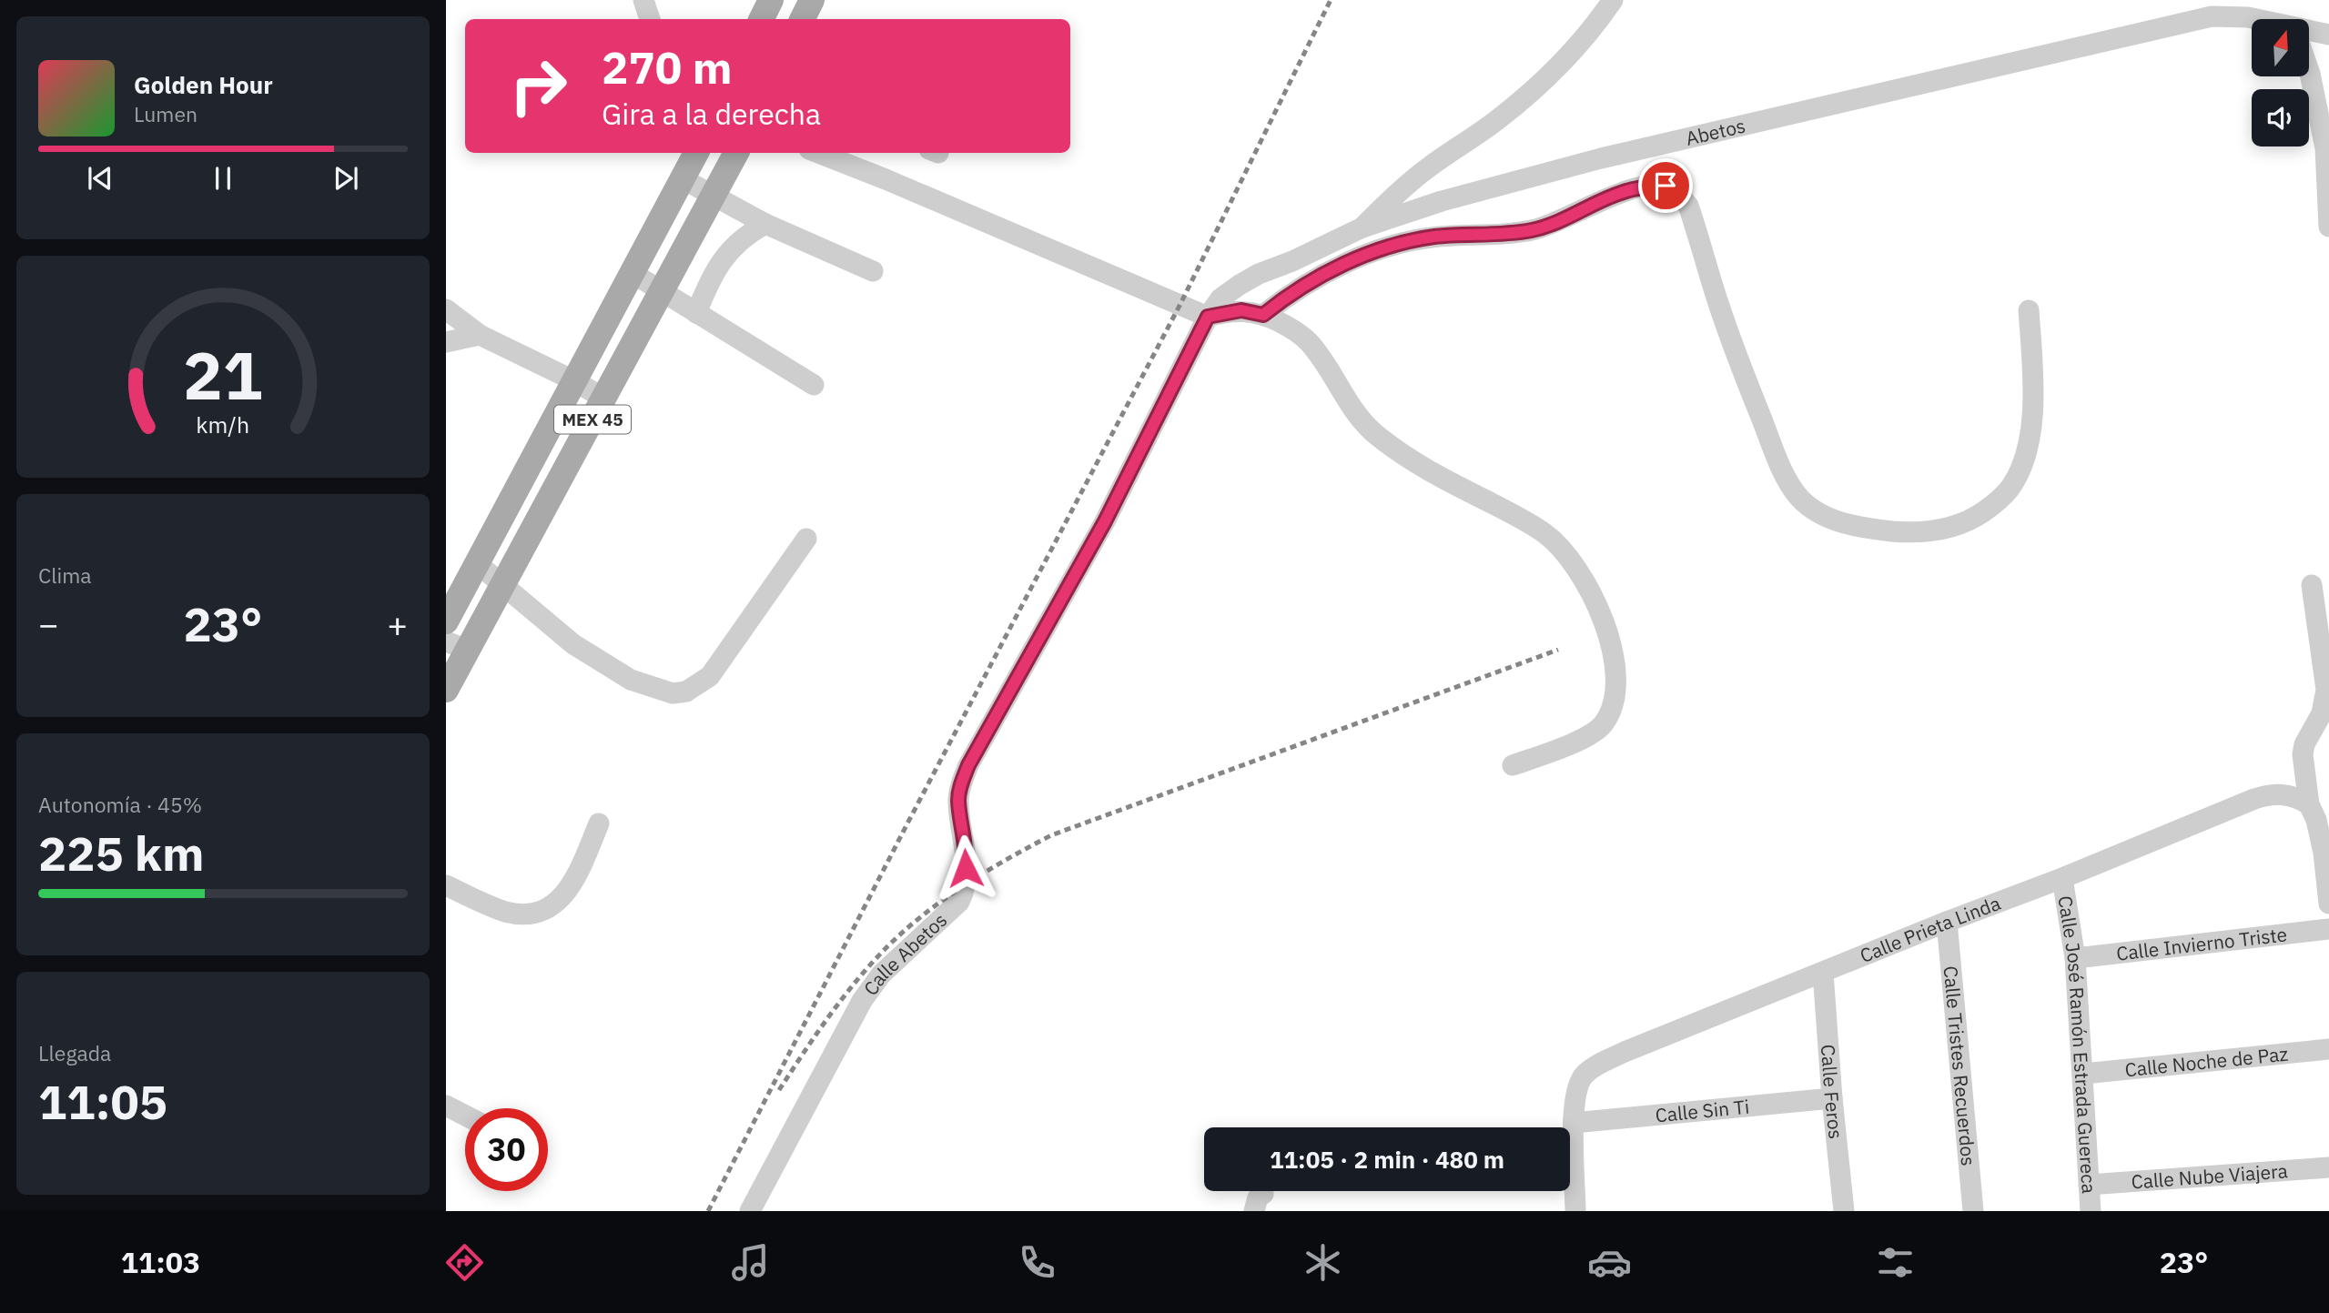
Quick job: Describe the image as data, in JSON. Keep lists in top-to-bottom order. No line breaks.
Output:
{"streets":{"main road":["MEX 45"],"street":["Abetos","Calle Prieta Linda","Calle Invierno Triste","Calle Abetos","Calle José Ramón Estrada Guereca","Calle Noche de Paz","Calle Tristes Recuerdos","Calle Feros","Calle Sin Ti","Calle Nube Viajera"]},"crossings":[["Abetos","Calle Abetos"],["Calle Prieta Linda","Calle José Ramón Estrada Guereca"],["Calle Prieta Linda","Calle Tristes Recuerdos"],["Calle Prieta Linda","Calle Feros"],["Calle Prieta Linda","Calle Sin Ti"],["Calle Invierno Triste","Calle José Ramón Estrada Guereca"],["Calle José Ramón Estrada Guereca","Calle Noche de Paz"],["Calle José Ramón Estrada Guereca","Calle Nube Viajera"],["Calle Feros","Calle Sin Ti"]],"north":"top","page":{"turn":["270 m","Gira a la derecha"],"song":["Golden Hour","Lumen"],"tile":["Clima",["Autonomía · 45%","225 km"],["Llegada","11:05"]],"heat":["−","23°","+"],"limit":"30","trip":"11:05 · 2 min · 480 m","tabs":["11:03","23°"],"gauge":["21","km/h"]}}
